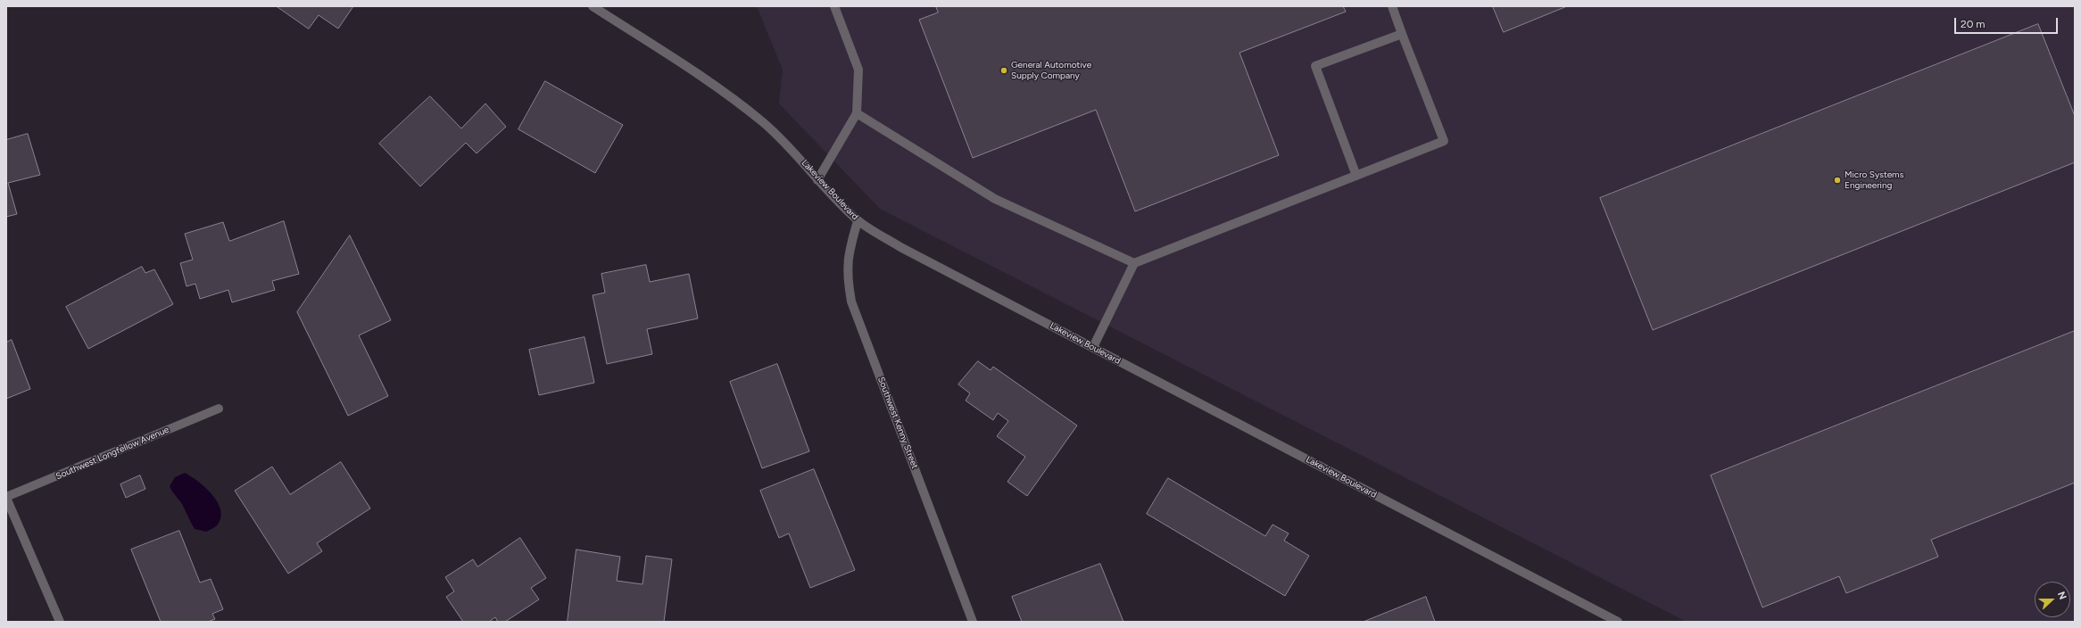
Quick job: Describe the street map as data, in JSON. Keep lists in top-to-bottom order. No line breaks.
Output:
{"streets":{"street":["Lakeview Boulevard","Southwest Kenny Street","Southwest Longfellow Avenue"]},"crossings":[["Lakeview Boulevard","Southwest Kenny Street"]],"places":["General Automotive Supply Company","Micro Systems Engineering"],"scale_bar":"20 m","north":"right"}
